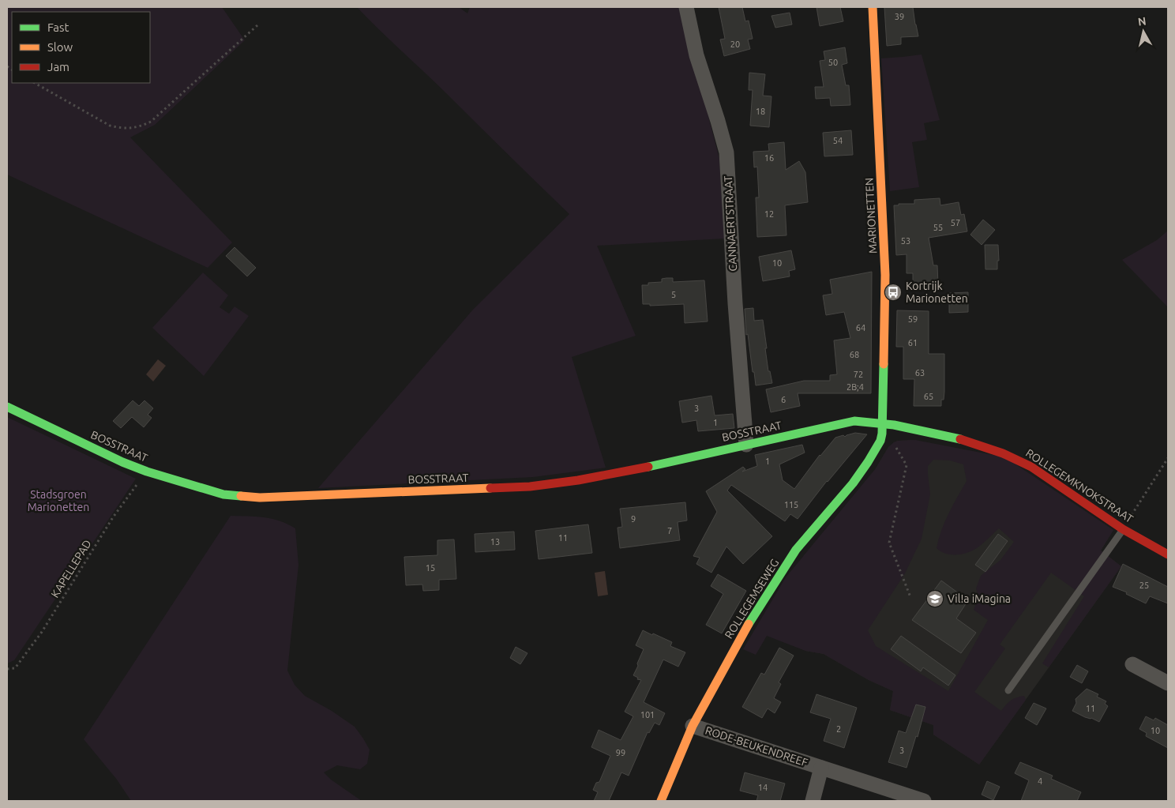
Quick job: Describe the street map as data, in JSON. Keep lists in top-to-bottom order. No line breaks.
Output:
{"streets":{"street":["MARIONETTEN","CANNAERTSTRAAT","BOSSTRAAT","ROLLEGEMKNOKSTRAAT","ROLLEGEMSEWEG","RODE-BEUKENDREEF"],"path":["KAPELLEPAD"]},"crossings":[["MARIONETTEN","BOSSTRAAT"],["MARIONETTEN","ROLLEGEMKNOKSTRAAT"],["MARIONETTEN","ROLLEGEMSEWEG"],["CANNAERTSTRAAT","BOSSTRAAT"],["BOSSTRAAT","ROLLEGEMKNOKSTRAAT"],["BOSSTRAAT","KAPELLEPAD"],["BOSSTRAAT","ROLLEGEMSEWEG"],["ROLLEGEMKNOKSTRAAT","ROLLEGEMSEWEG"],["ROLLEGEMSEWEG","RODE-BEUKENDREEF"]],"parks":["Stadsgroen Marionetten"],"places":{"bus stop":["Kortrijk Marionetten"],"school or university":["Vil!a iMagina"]},"house_numbers":["39","20","50","18","54","16","12","57","55","53","10","5","59","64","61","68","63","72","2B;4","65","6","3","1","1","115","9","7","11","13","15","25","11","101","2","10","3","99","4","14"],"legend":["Fast","Slow","Jam"],"north":"top"}
